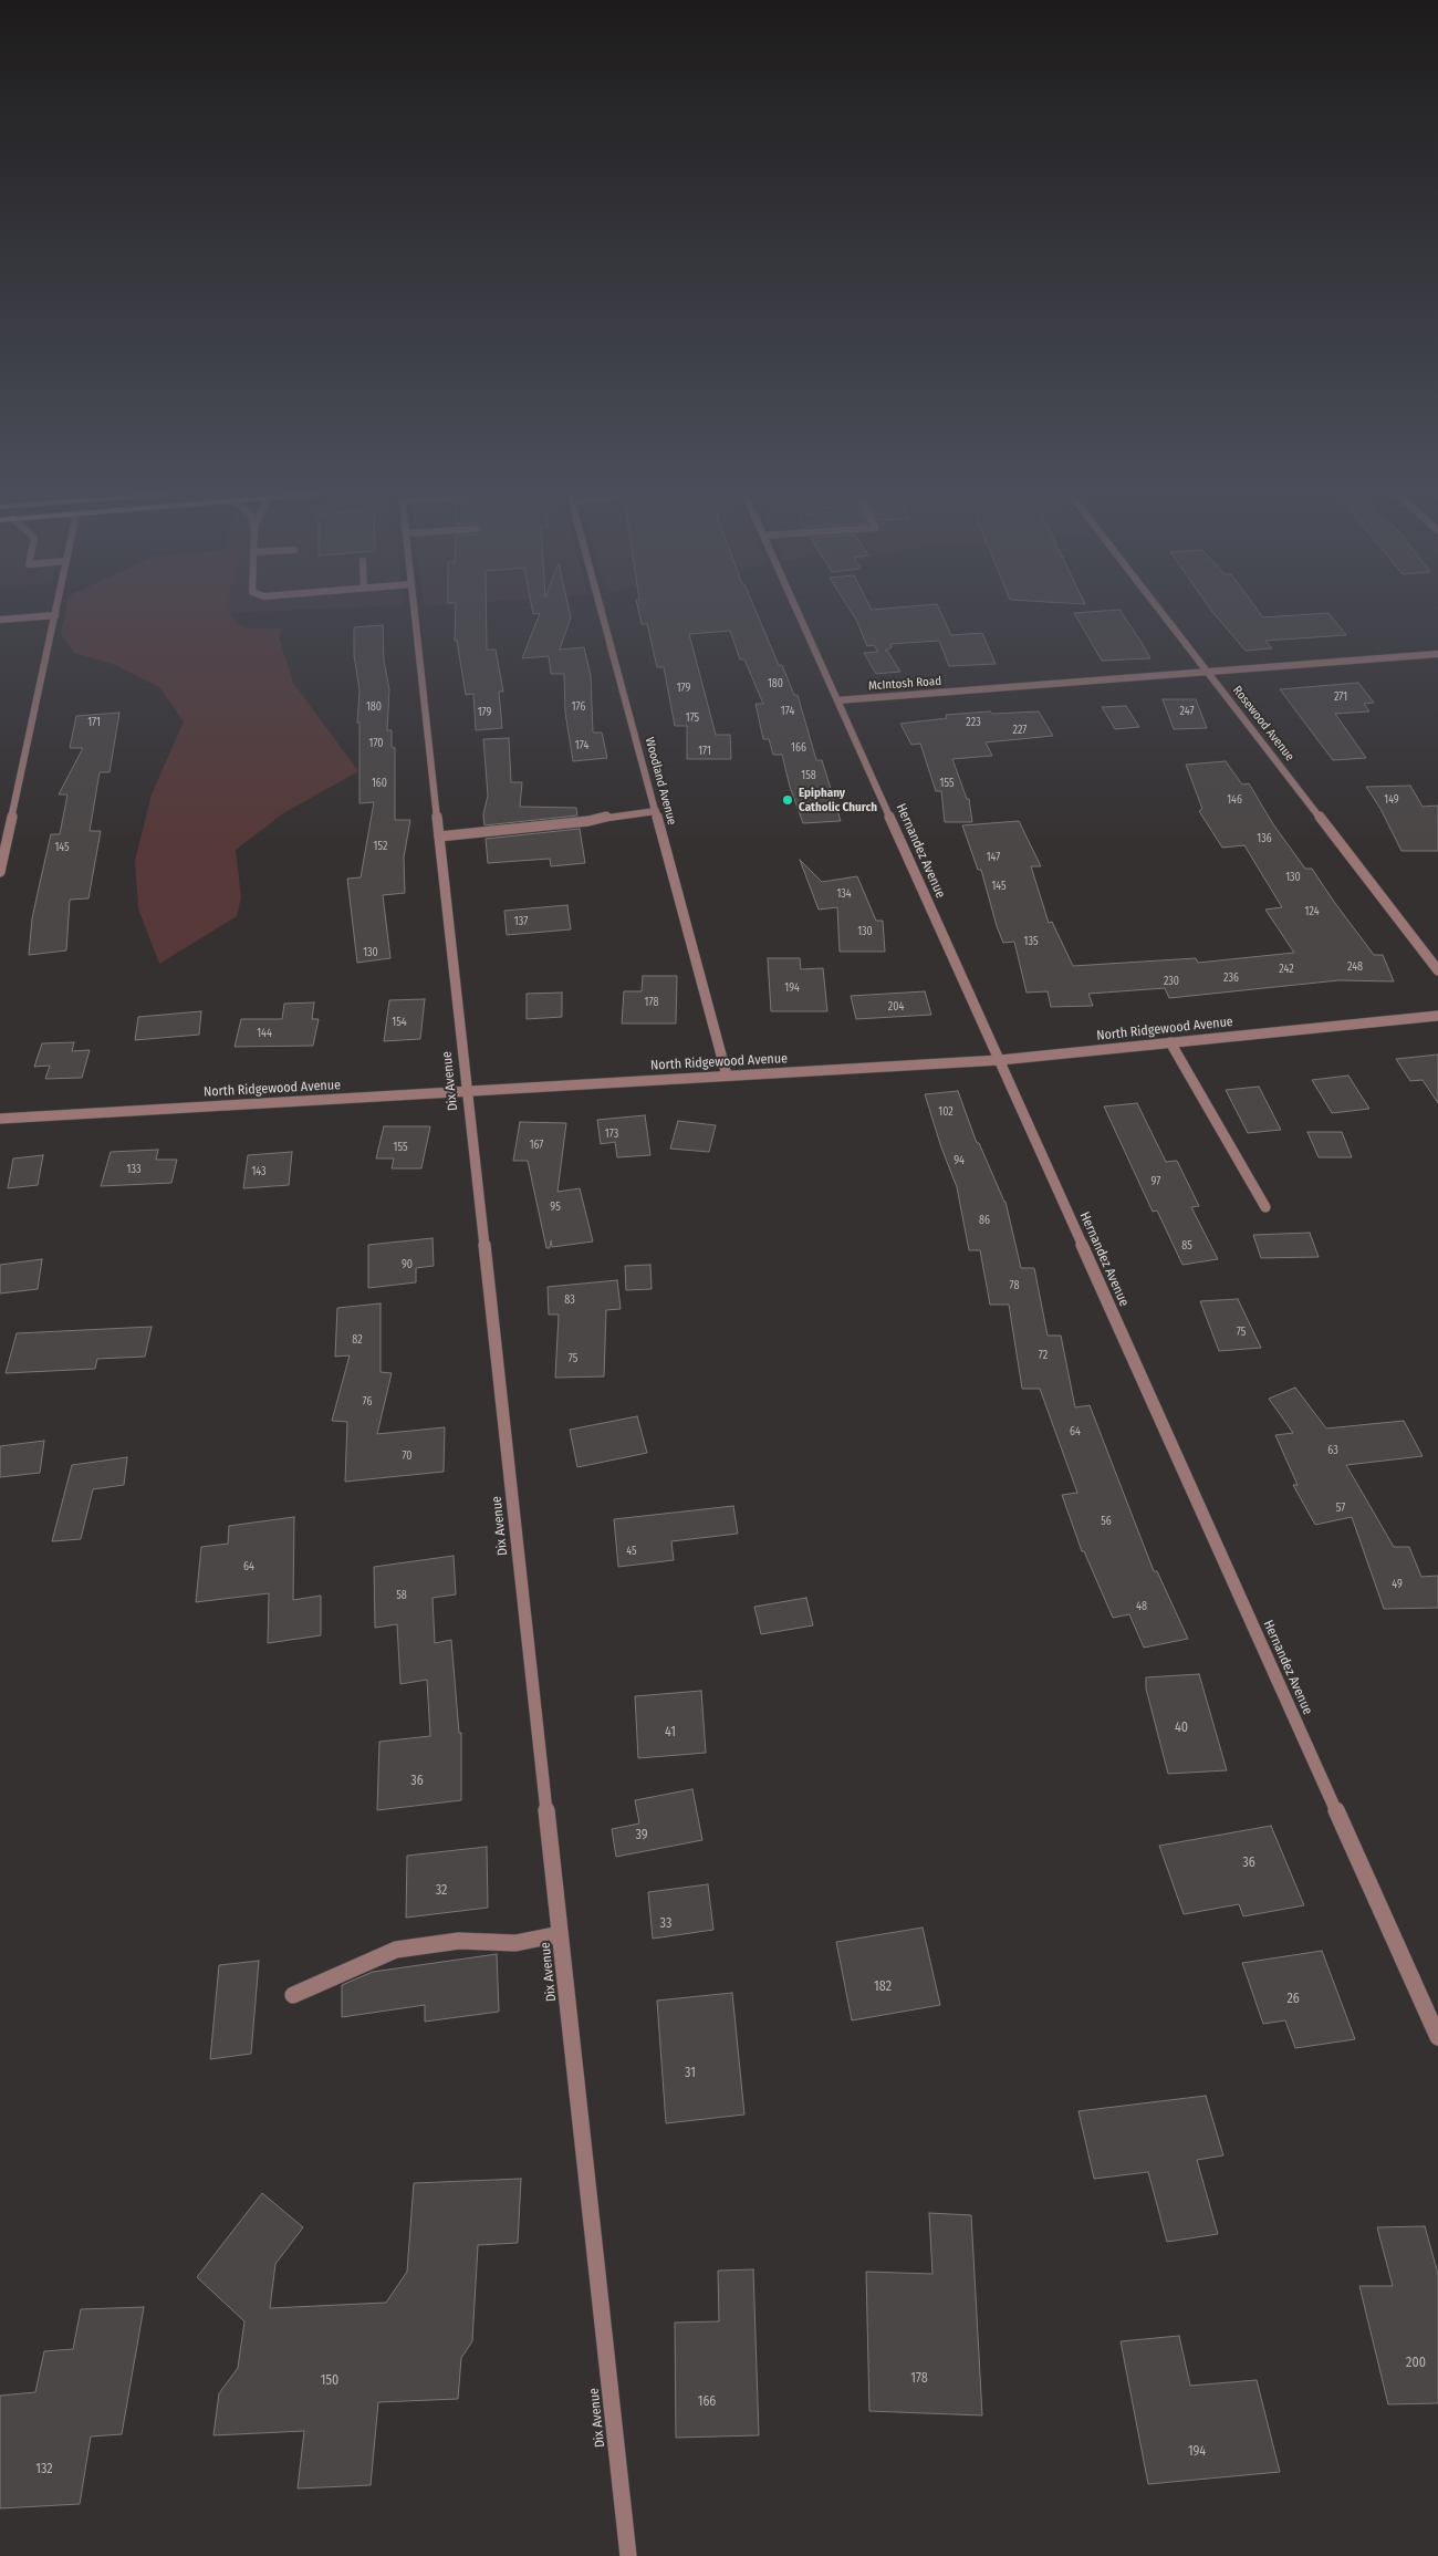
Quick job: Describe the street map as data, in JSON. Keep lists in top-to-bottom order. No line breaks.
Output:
{"streets":{"street":["McIntosh Road","Rosewood Avenue","Woodland Avenue","Hernandez Avenue","North Ridgewood Avenue","Dix Avenue"]},"crossings":[["McIntosh Road","Rosewood Avenue"],["McIntosh Road","Hernandez Avenue"],["Woodland Avenue","North Ridgewood Avenue"],["Hernandez Avenue","North Ridgewood Avenue"],["North Ridgewood Avenue","Dix Avenue"]],"places":["Epiphany Catholic Church"],"house_numbers":["180","179","271","180","176","174","247","179","175","171","223","227","170","174","166","171","158","160","155","146","149","136","152","145","147","130","145","134","124","137","130","135","130","248","242","236","230","194","178","204","154","144","102","173","167","155","94","133","143","97","95","86","85","90","78","83","75","82","72","75","76","64","63","70","57","56","45","64","49","58","48","40","41","36","39","36","32","33","182","26","31","200","178","150","166","194","132"]}
